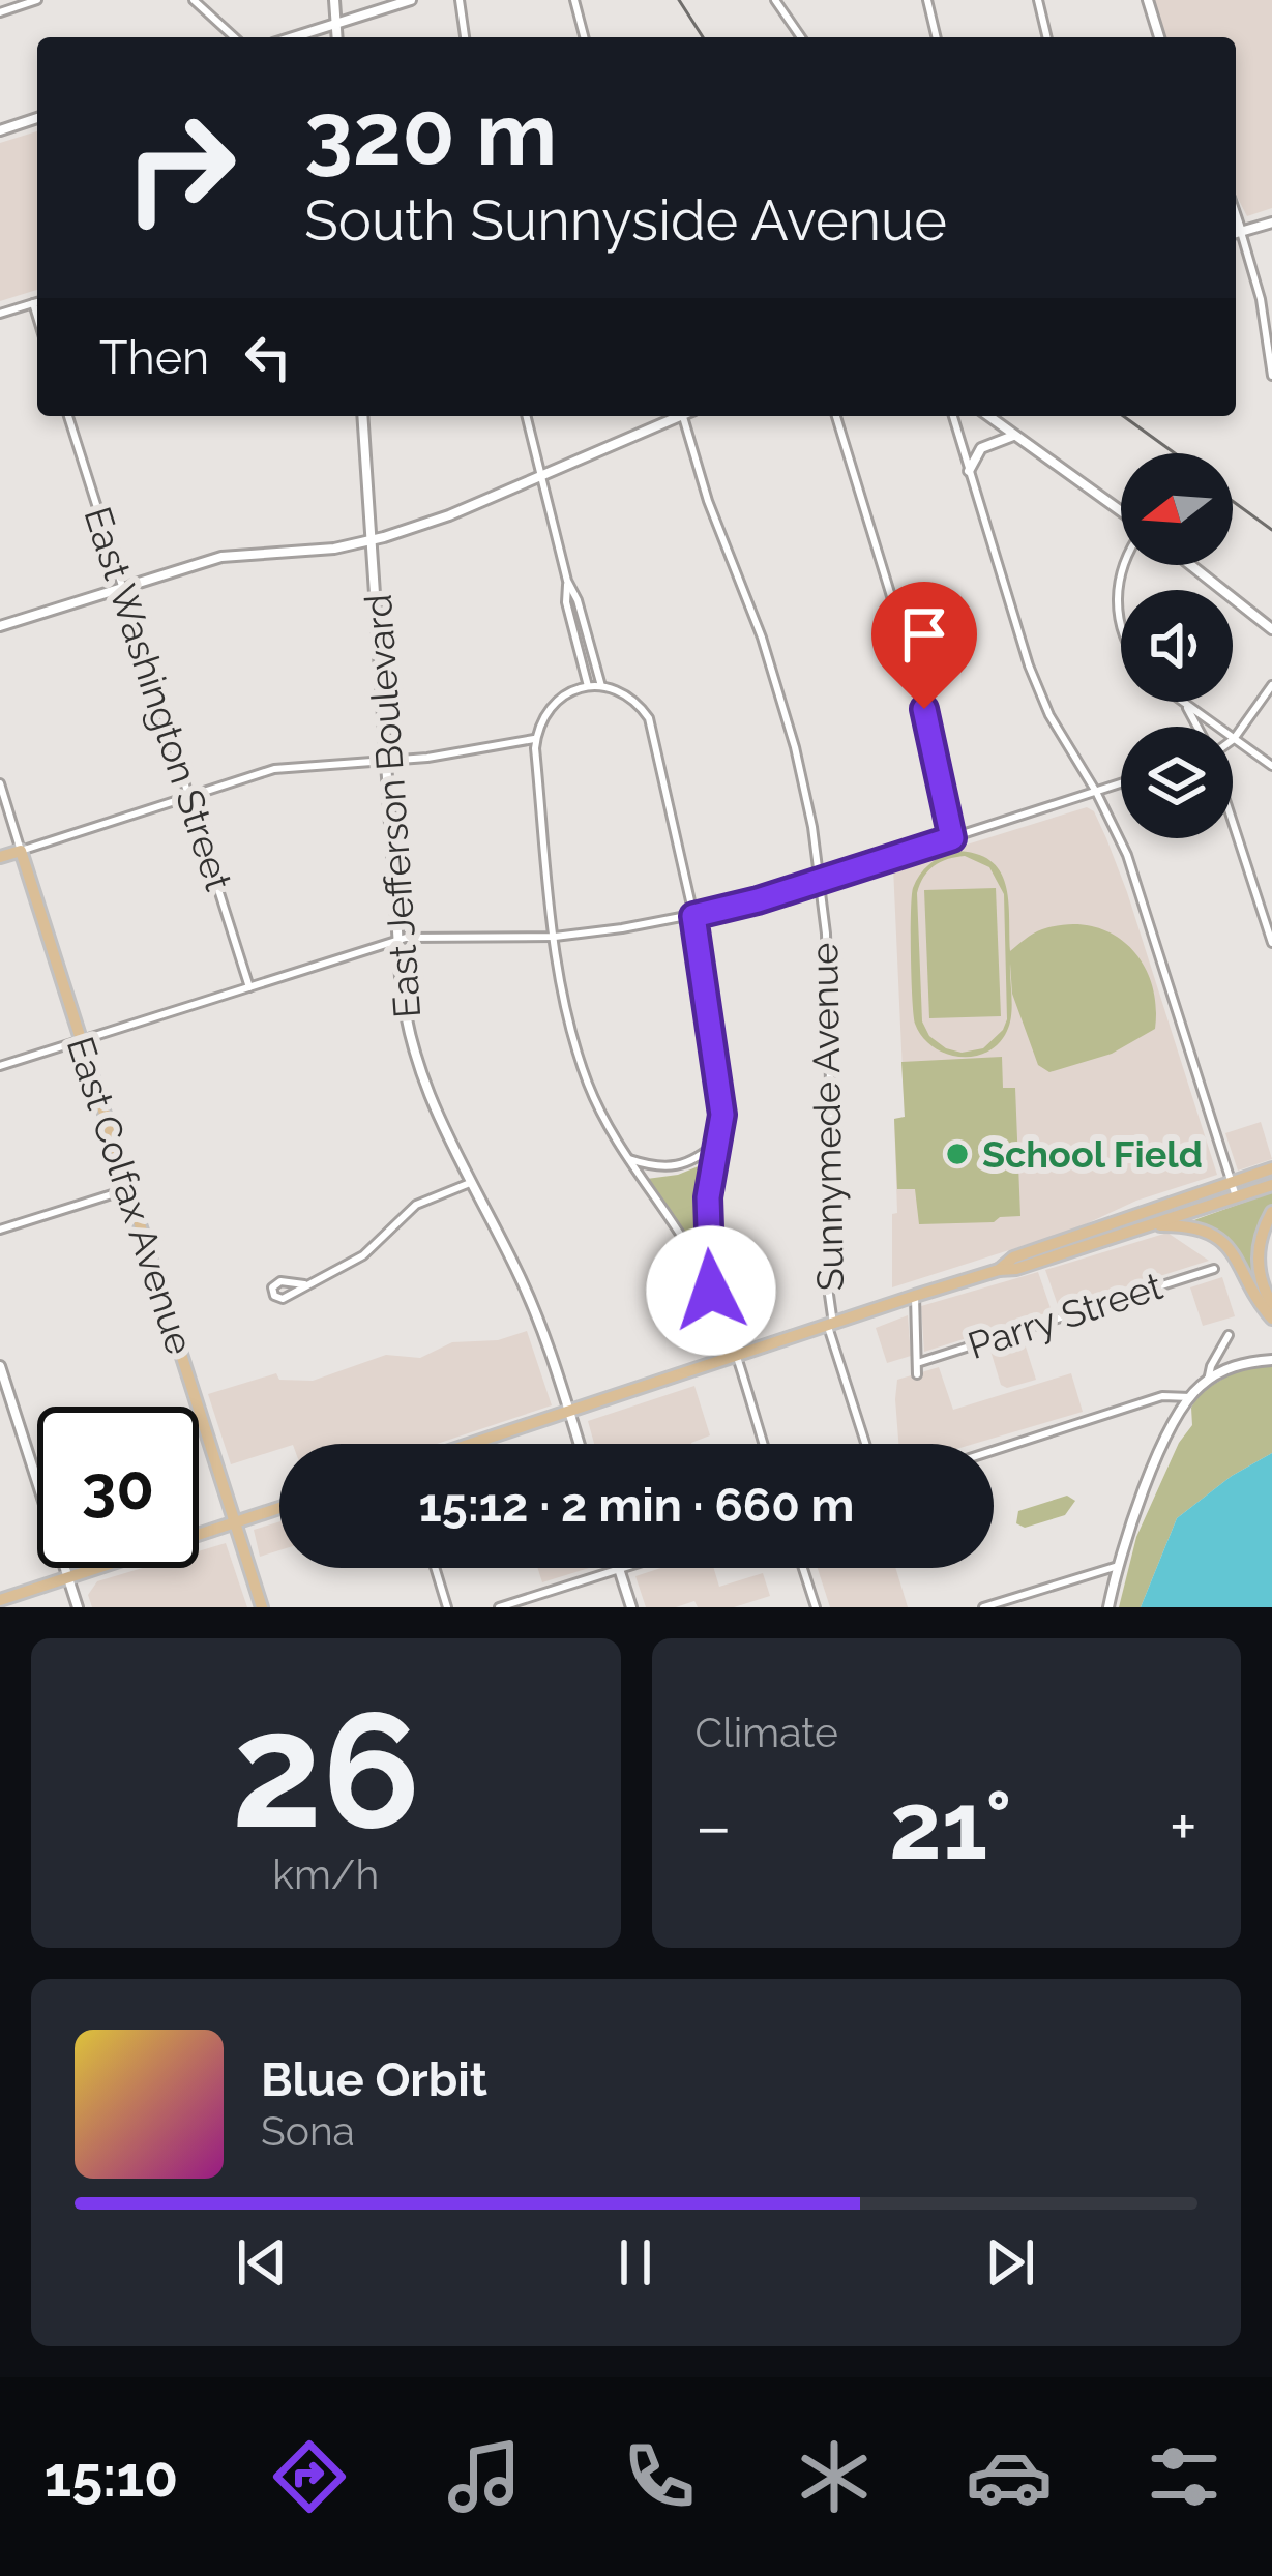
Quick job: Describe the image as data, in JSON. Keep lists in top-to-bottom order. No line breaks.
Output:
{"streets":{"main road":["East Colfax Avenue"],"street":["East Washington Street","East Jefferson Boulevard","Sunnymede Avenue","Parry Street"]},"places":["School Field"],"north":"left","page":{"turn":["320 m","South Sunnyside Avenue"],"then":"Then","limit":"30","trip":"15:12 · 2 min · 660 m","tile":[["26","km/h"],"Climate"],"heat":["−","21°","+"],"song":["Blue Orbit","Sona"],"tabs":"15:10"}}
